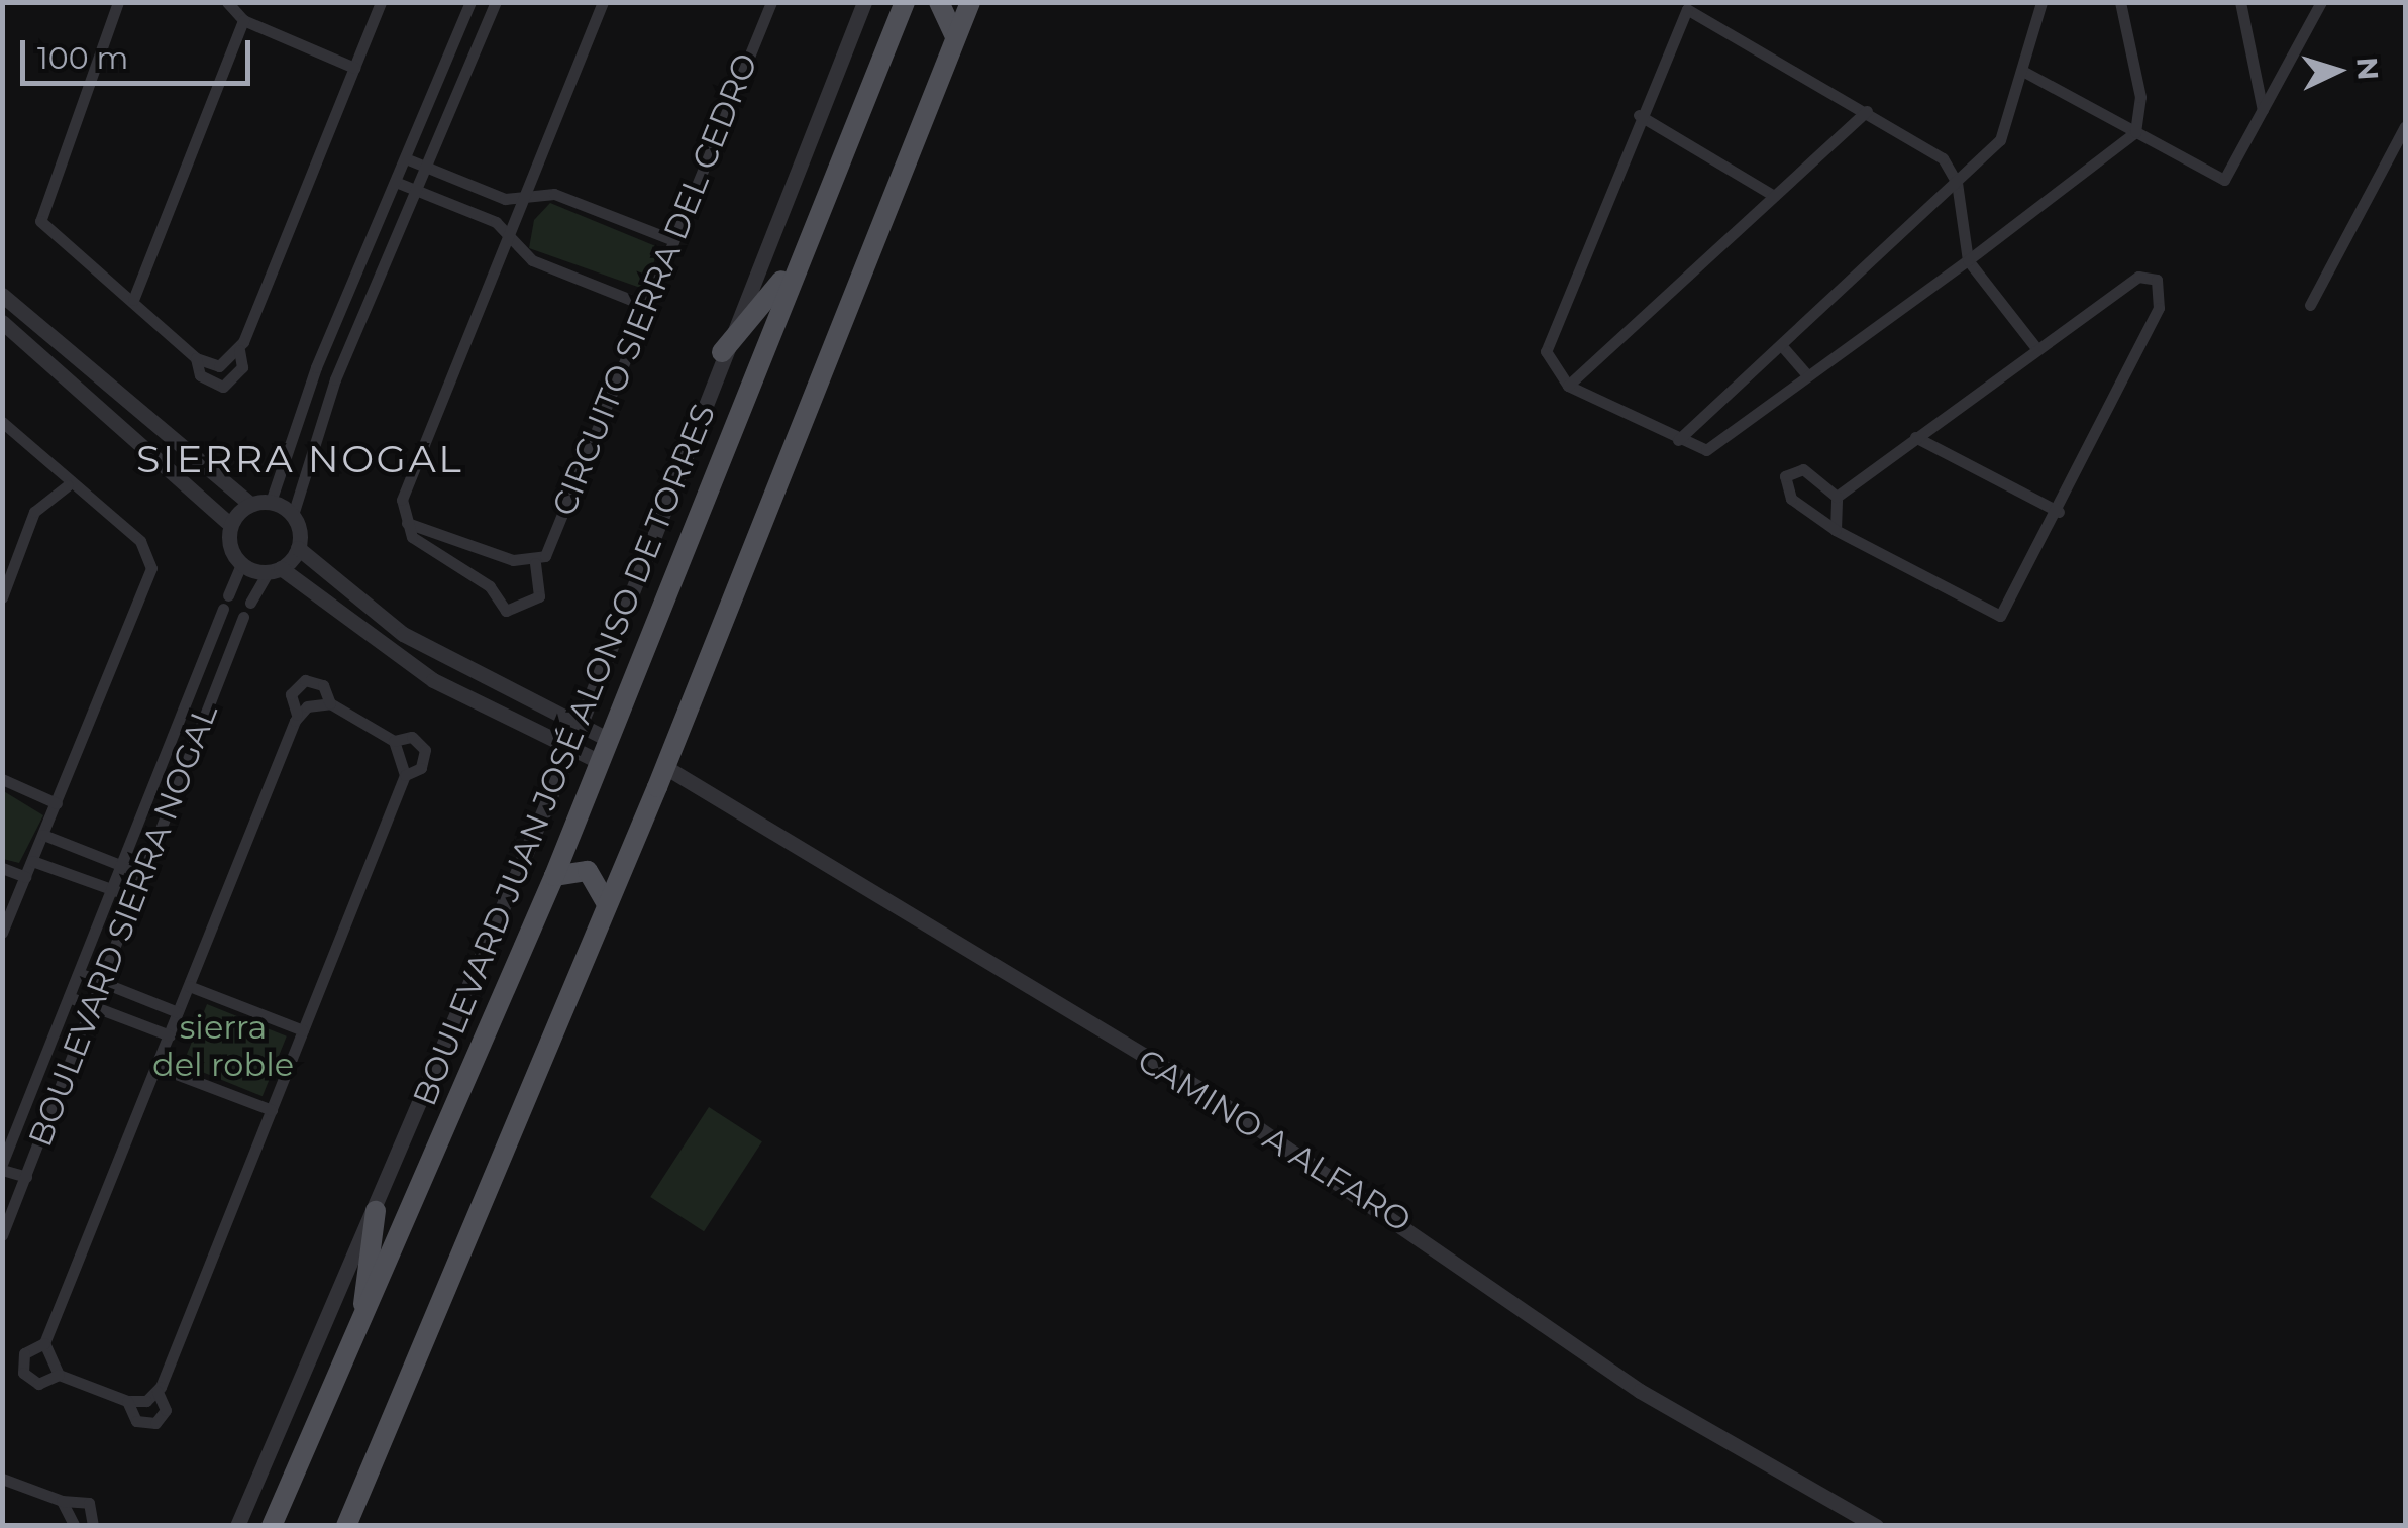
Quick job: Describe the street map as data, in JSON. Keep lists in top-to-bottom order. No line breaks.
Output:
{"streets":{"main road":["BOULEVARD JUAN JOSÉ ALONSO DE TORRES"],"street":["CIRCUITO SIERRA DEL CEDRO","BOULEVARD SIERRA NOGAL","CAMINO A ALFARO"]},"districts":["SIERRA NOGAL"],"parks":["sierra del roble"],"scale_bar":"100 m","north":"right"}
